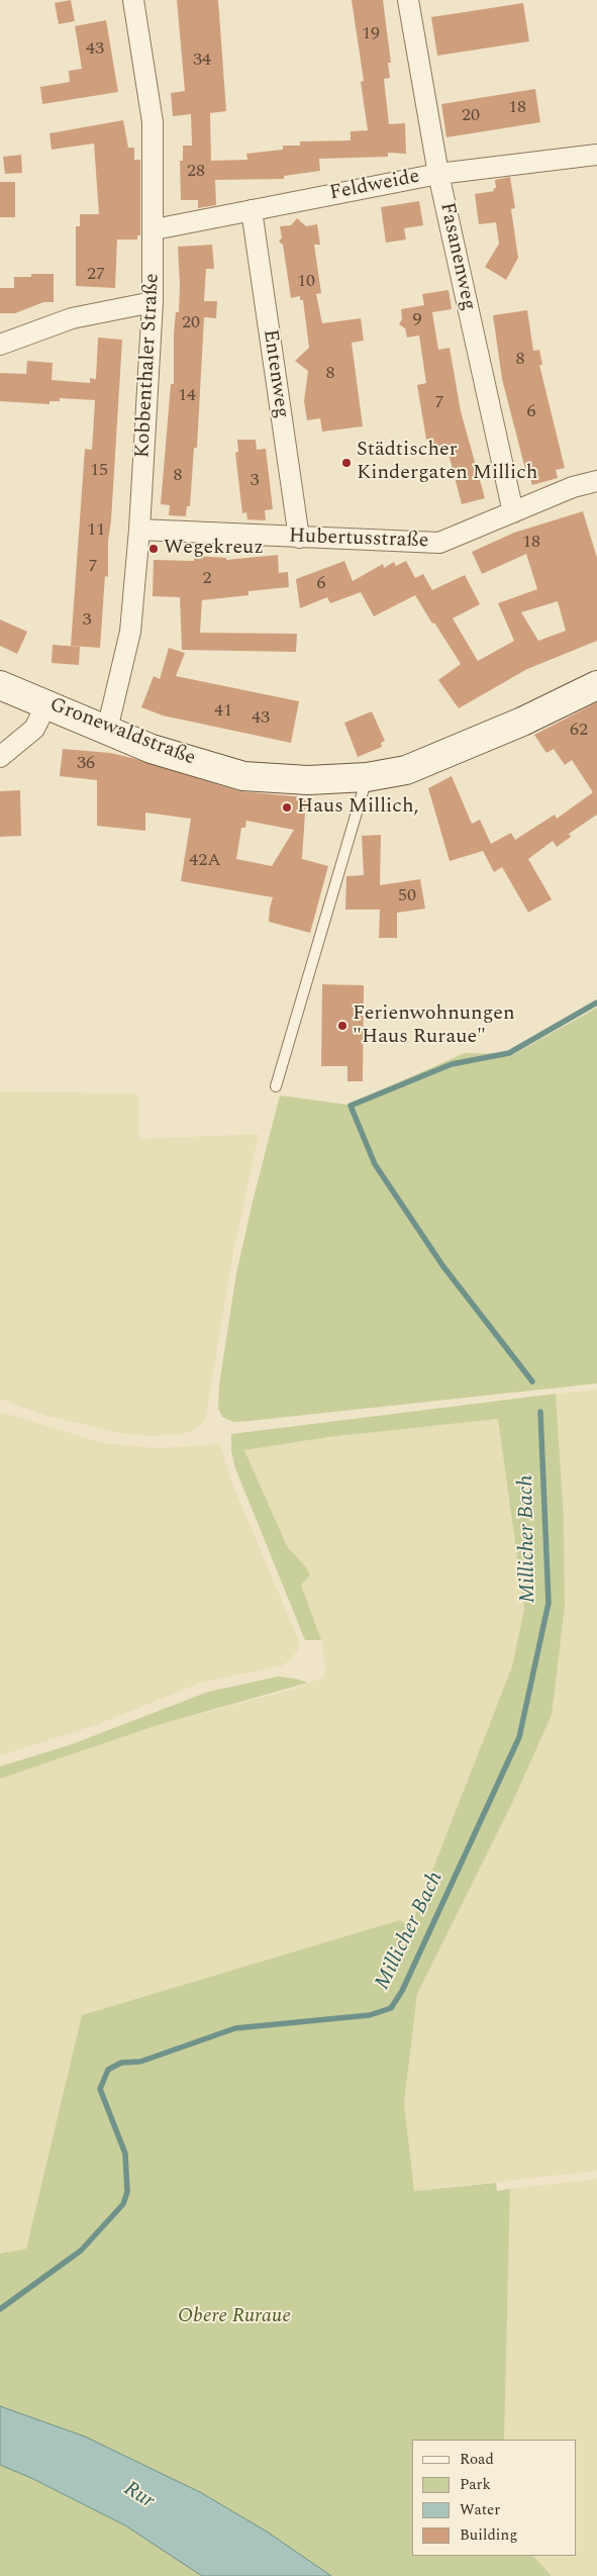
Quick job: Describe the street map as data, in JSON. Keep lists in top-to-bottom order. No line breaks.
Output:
{"streets":{"main road":["Gronewaldstraße"],"street":["Feldweide","Fasanenweg","Kobbenthaler Straße","Entenweg","Hubertusstraße"]},"crossings":[["Feldweide","Fasanenweg"],["Feldweide","Kobbenthaler Straße"],["Feldweide","Entenweg"],["Fasanenweg","Hubertusstraße"],["Kobbenthaler Straße","Hubertusstraße"],["Kobbenthaler Straße","Gronewaldstraße"],["Entenweg","Hubertusstraße"]],"water":["Millicher Bach","Rur"],"parks":["Obere Ruraue"],"places":["Städtischer Kindergaten Millich","Wegekreuz","Haus Millich,","Ferienwohnungen \"Haus Ruraue\""],"house_numbers":["19","43","34","18","20","28","27","10","9","20","8","8","14","7","6","15","8","3","11","18","7","2","6","3","41","43","62","36","42A","50"],"legend":["Road","Park","Water","Building"]}
